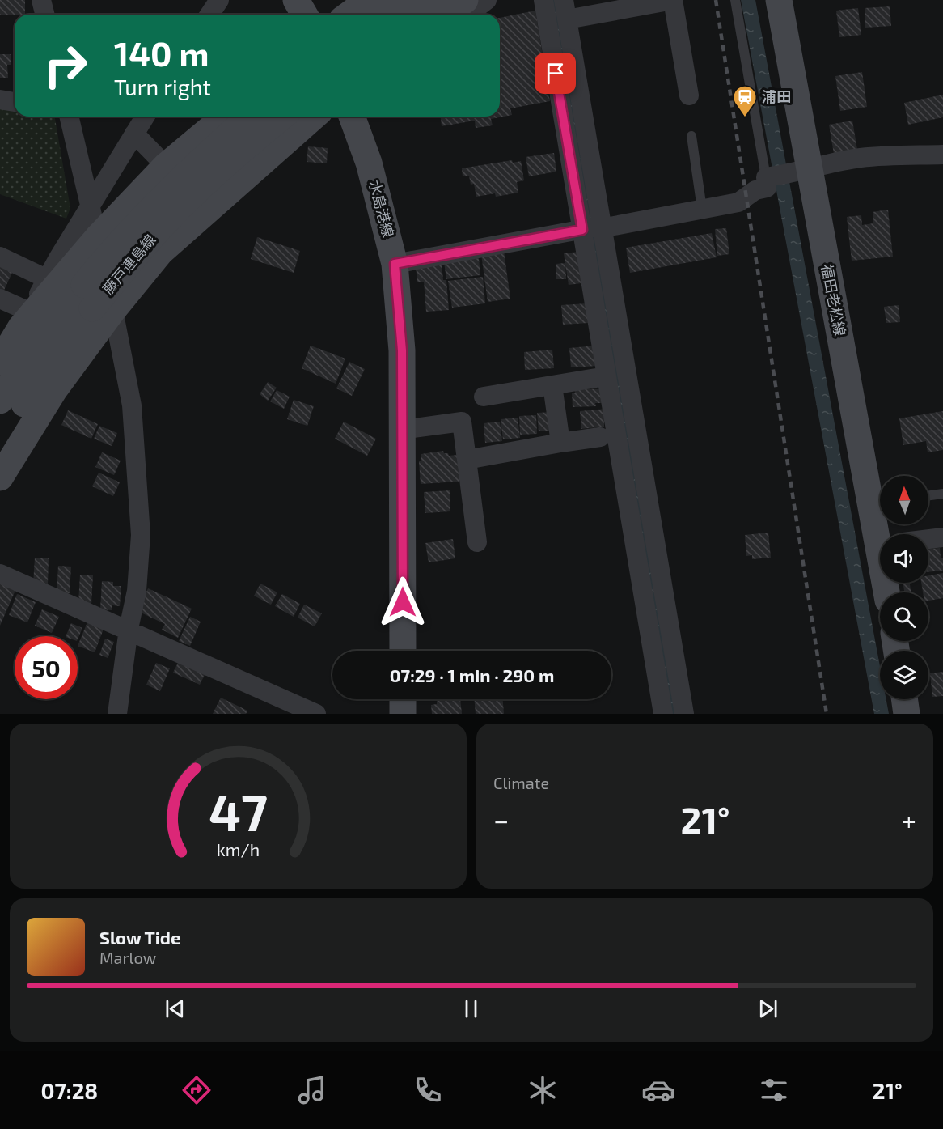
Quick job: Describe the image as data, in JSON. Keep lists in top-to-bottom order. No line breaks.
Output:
{"streets":{"main road":["水島港線","藤戸連島線","福田老松線"]},"places":{"station":["浦田"]},"north":"top","page":{"turn":["140 m","Turn right"],"limit":"50","trip":"07:29 · 1 min · 290 m","tile":"Climate","heat":["−","21°","+"],"song":["Slow Tide","Marlow"],"tabs":["07:28","21°"],"gauge":["47","km/h"]}}
